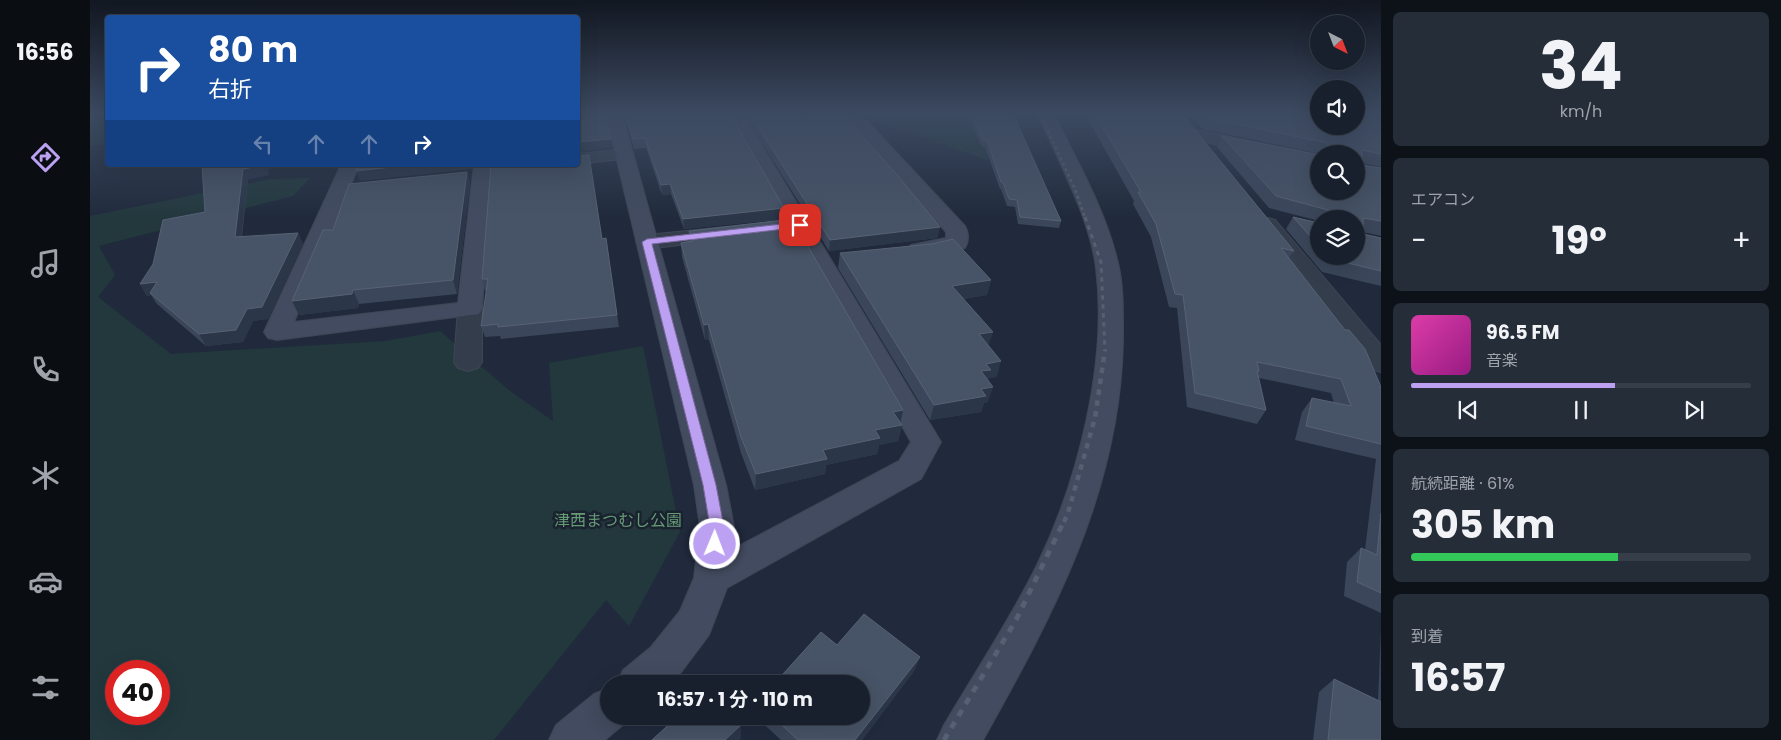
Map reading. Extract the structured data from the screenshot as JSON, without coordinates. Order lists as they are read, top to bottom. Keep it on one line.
{"parks":["津西まつむし公園"],"north":"bottom right","page":{"tabs":"16:56","tile":[["34","km/h"],"エアコン",["航続距離 · 61%","305 km"],["到着","16:57"]],"turn":["80 m","右折"],"heat":["−","19°","+"],"song":["96.5 FM","音楽"],"limit":"40","trip":"16:57 · 1 分 · 110 m"}}
